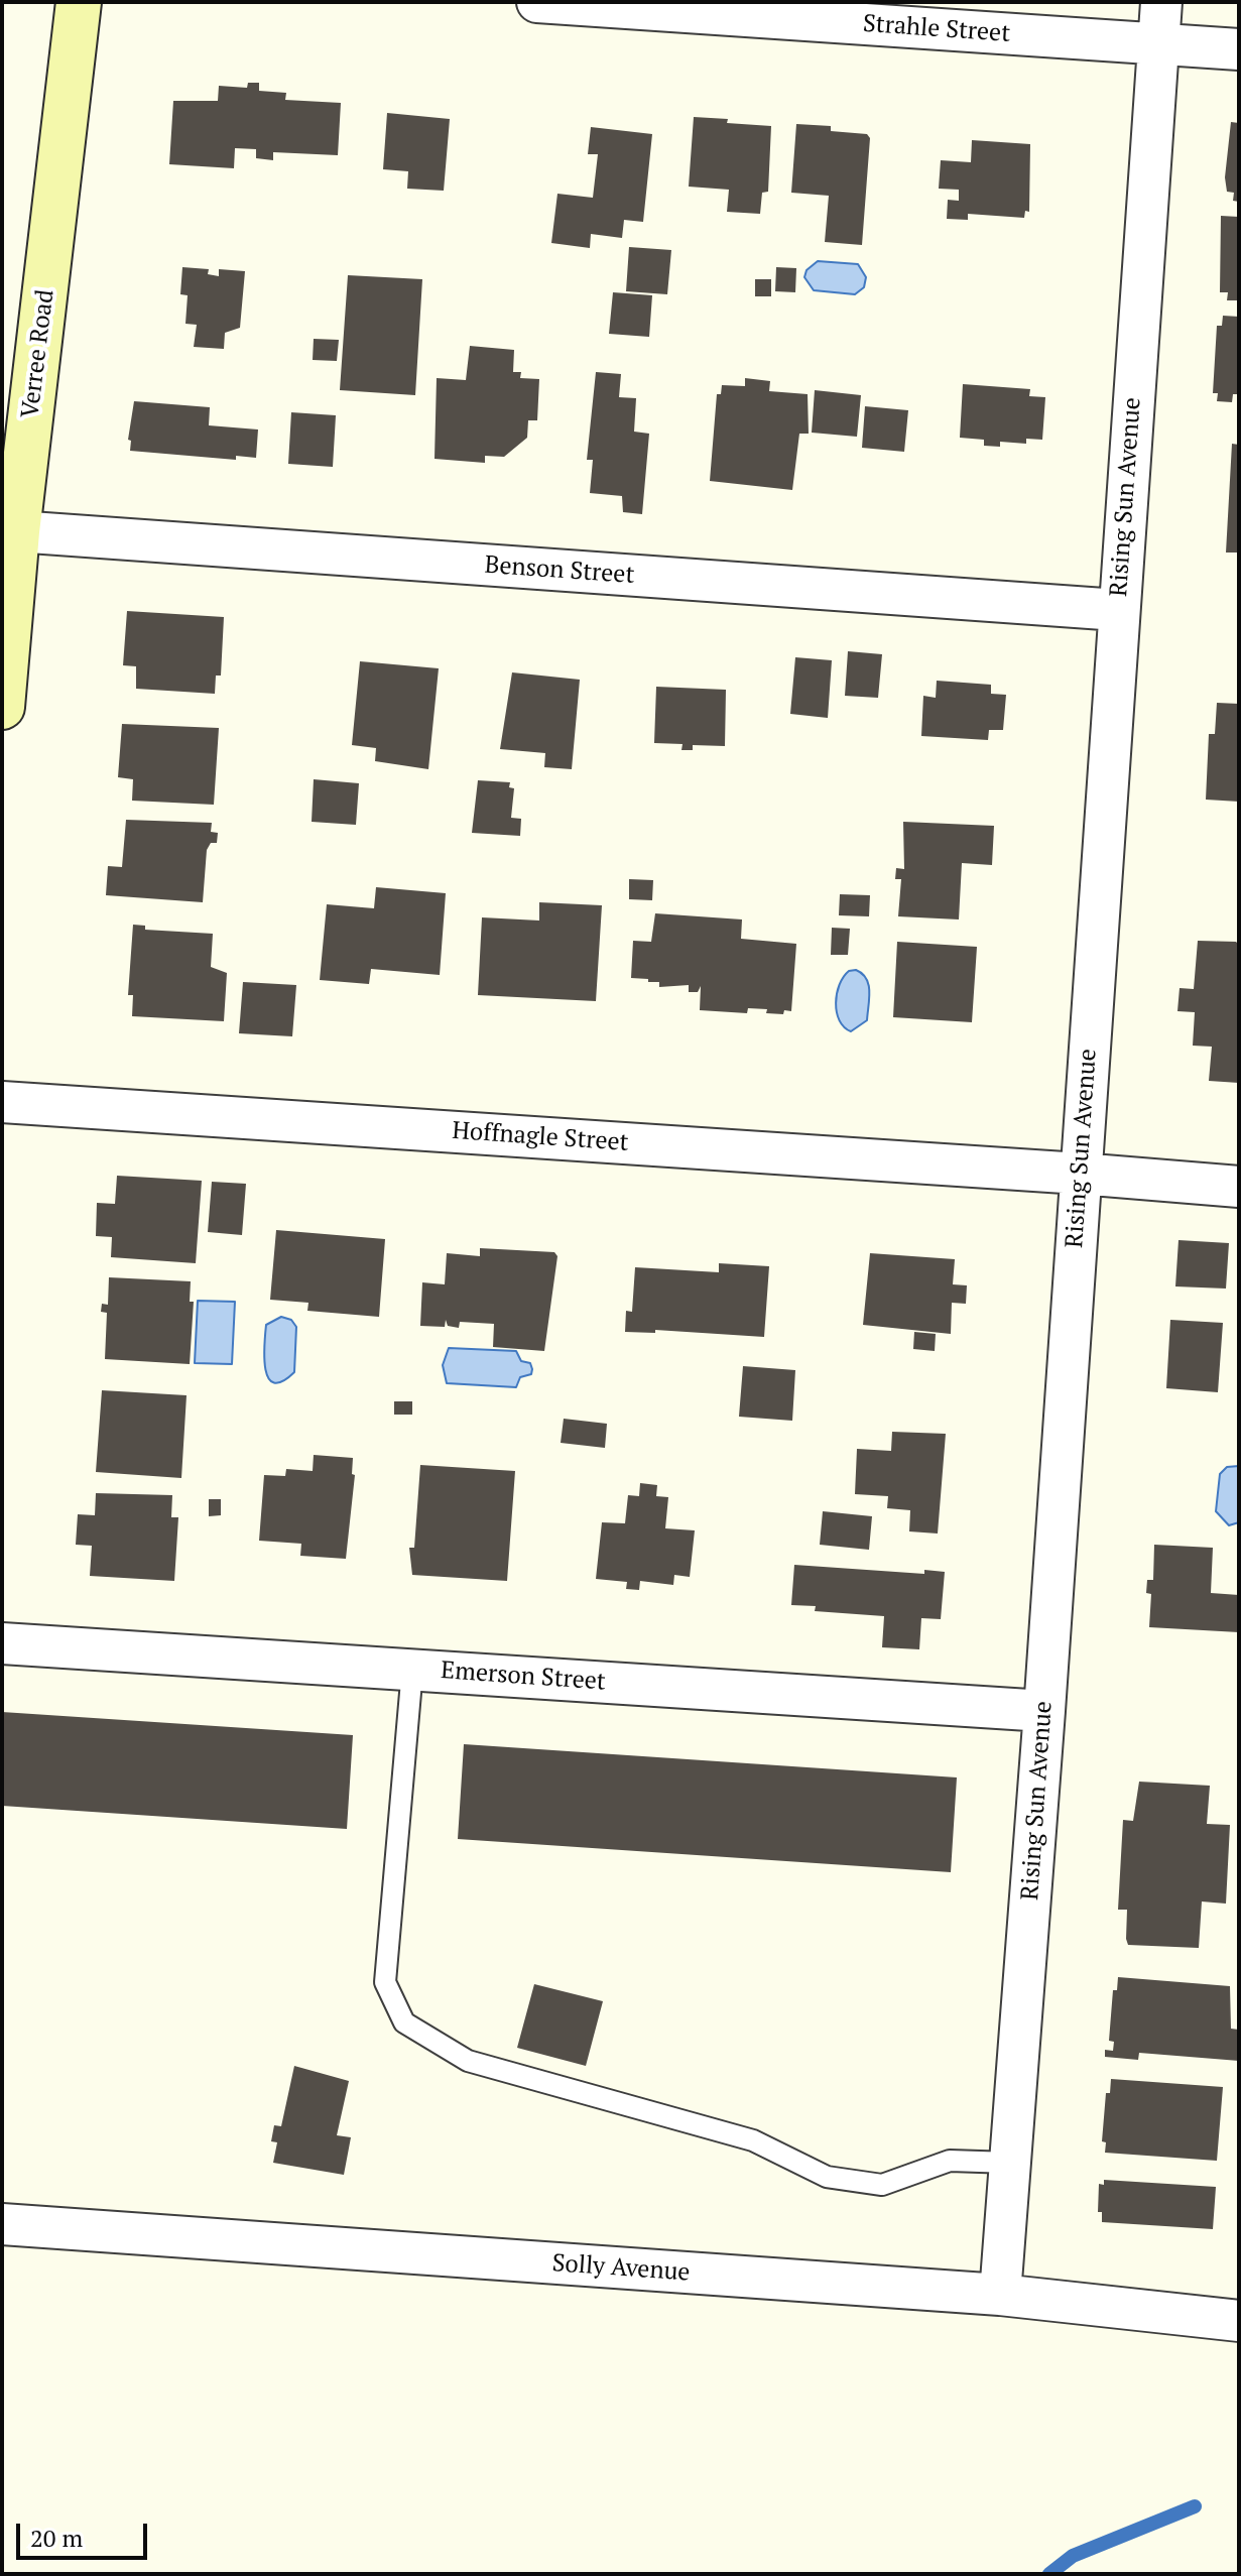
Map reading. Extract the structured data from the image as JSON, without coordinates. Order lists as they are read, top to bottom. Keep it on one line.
{"streets":{"main road":["Verree Road"],"street":["Strahle Street","Rising Sun Avenue","Benson Street","Hoffnagle Street","Emerson Street","Solly Avenue"]},"crossings":[["Strahle Street","Rising Sun Avenue"],["Verree Road","Benson Street"],["Rising Sun Avenue","Benson Street"],["Rising Sun Avenue","Hoffnagle Street"],["Rising Sun Avenue","Emerson Street"],["Rising Sun Avenue","Solly Avenue"]],"scale_bar":"20 m"}
